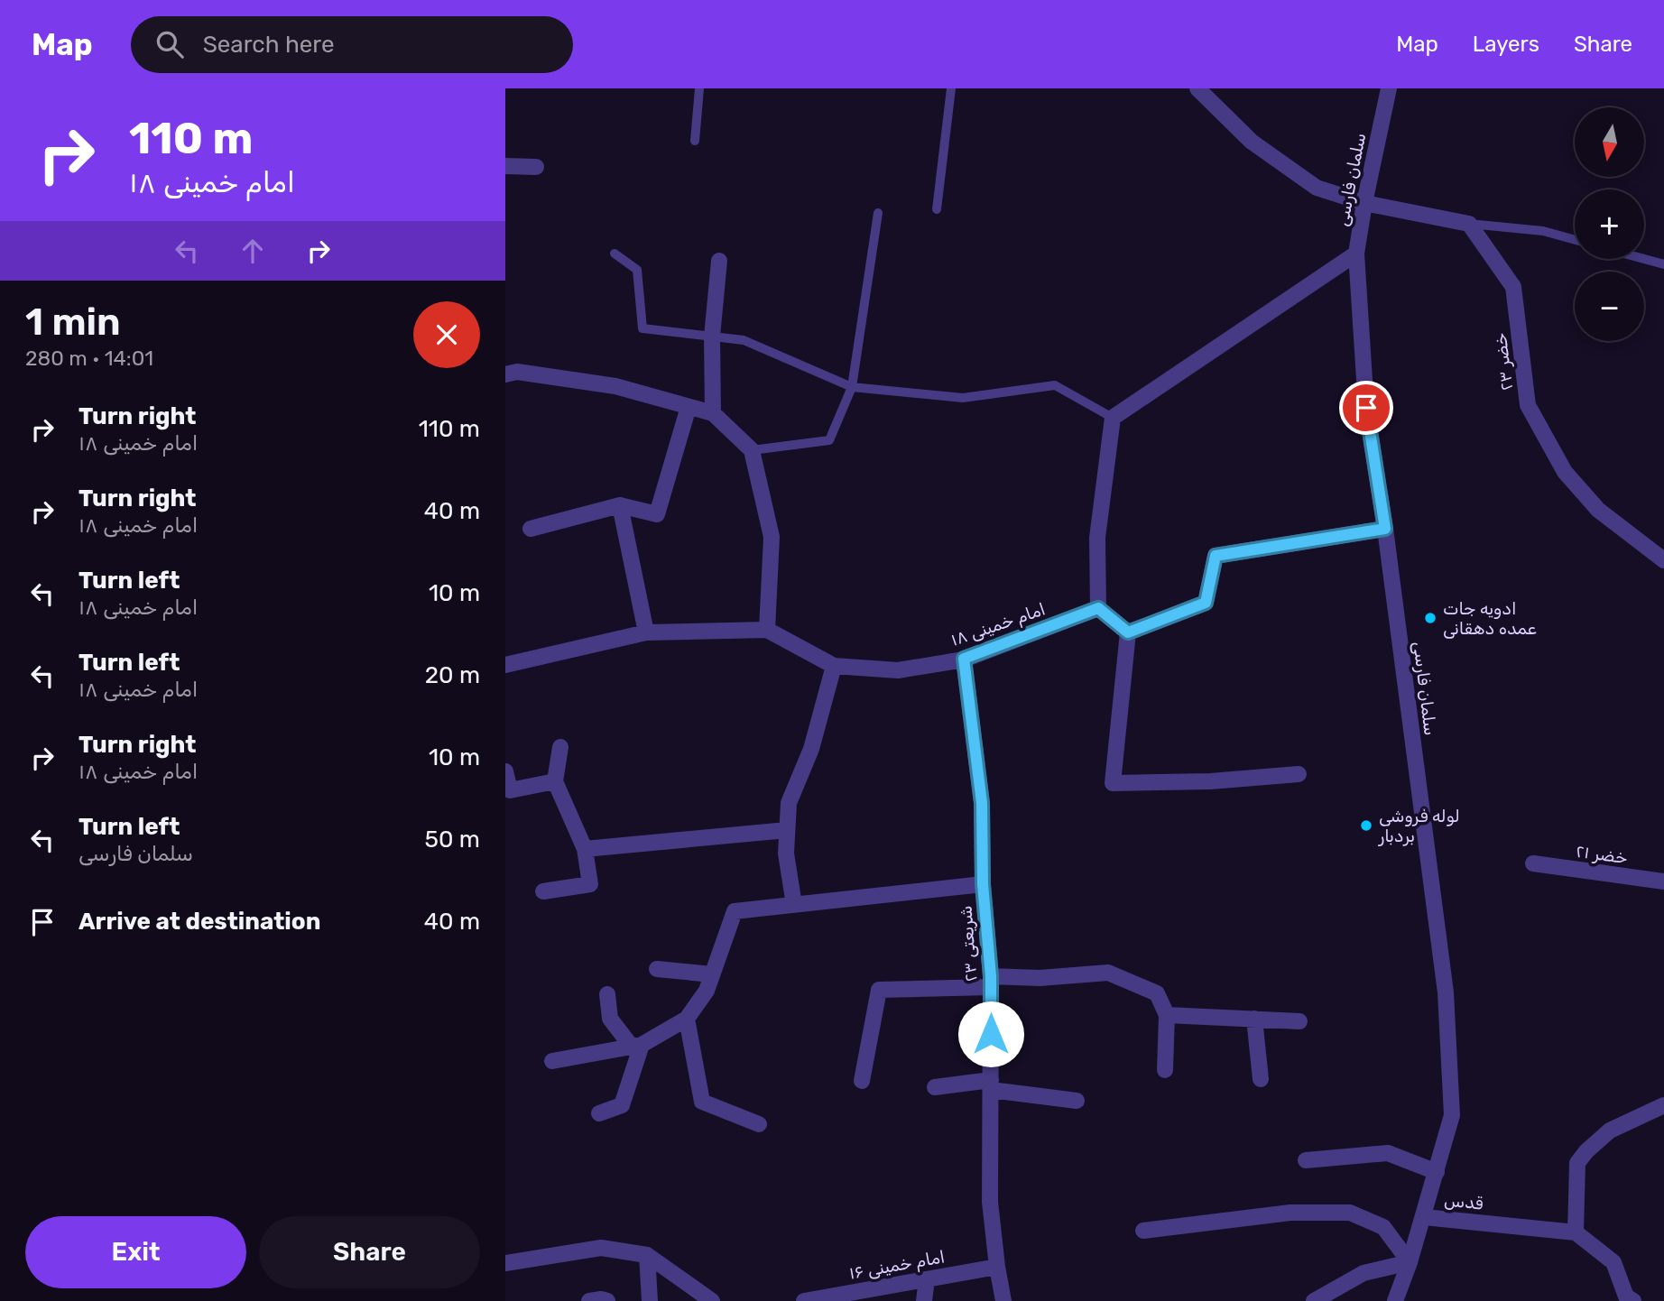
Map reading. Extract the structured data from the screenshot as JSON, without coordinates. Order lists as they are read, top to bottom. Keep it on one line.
{"streets":{"street":["سلمان فارسی","خضر ۲۳","امام خمینی ۱۸","خضر ۲۱","شریعتی ۲۳","قدس","امام خمینی ۱۶"]},"crossings":[["سلمان فارسی","قدس"],["امام خمینی ۱۸","شریعتی ۲۳"],["شریعتی ۲۳","امام خمینی ۱۶"]],"places":["ادویه جات‌ عمده ‌دهقانی","لوله فروشی بردبار"],"north":"bottom","page":{"header":"Map","search":"Search here","nav":["Map","Layers","Share"],"turn":["110 m","امام خمینی ۱۸"],"map_buttons":["+","−"],"heading":["1 min","280 m · 14:01"],"list":[{"name":"Turn right","note":"امام خمینی ۱۸","value":"110 m"},{"name":"Turn right","note":"امام خمینی ۱۸","value":"40 m"},{"name":"Turn left","note":"امام خمینی ۱۸","value":"10 m"},{"name":"Turn left","note":"امام خمینی ۱۸","value":"20 m"},{"name":"Turn right","note":"امام خمینی ۱۸","value":"10 m"},{"name":"Turn left","note":"سلمان فارسی","value":"50 m"},{"name":"Arrive at destination","value":"40 m"}],"buttons":["Exit","Share"]}}
